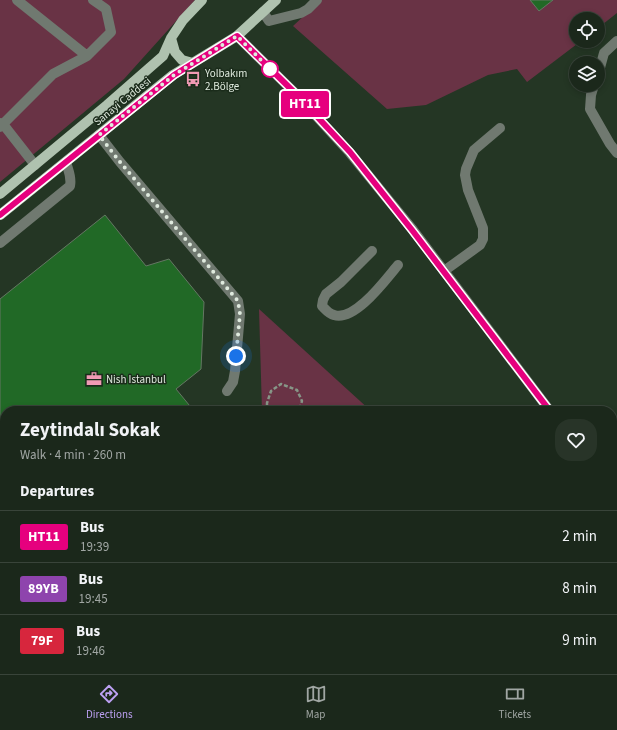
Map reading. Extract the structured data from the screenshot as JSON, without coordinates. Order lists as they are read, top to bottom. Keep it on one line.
{"streets":{"main road":["Sanayi Caddesi"]},"places":{"bus stop":["Yolbakım 2.Bölge"],"office":["Nish Istanbul"]},"lines":["bus line HT11"],"page":{"on_map":"HT11","heading":[["Zeytindalı Sokak","Walk · 4 min · 260 m"],"Departures"],"list":[{"mark":"HT11","name":"Bus","note":"19:39","value":"2 min"},{"mark":"89YB","name":"Bus","note":"19:45","value":"8 min"},{"mark":"79F","name":"Bus","note":"19:46","value":"9 min"}],"tabs":["Directions","Map","Tickets"]}}
